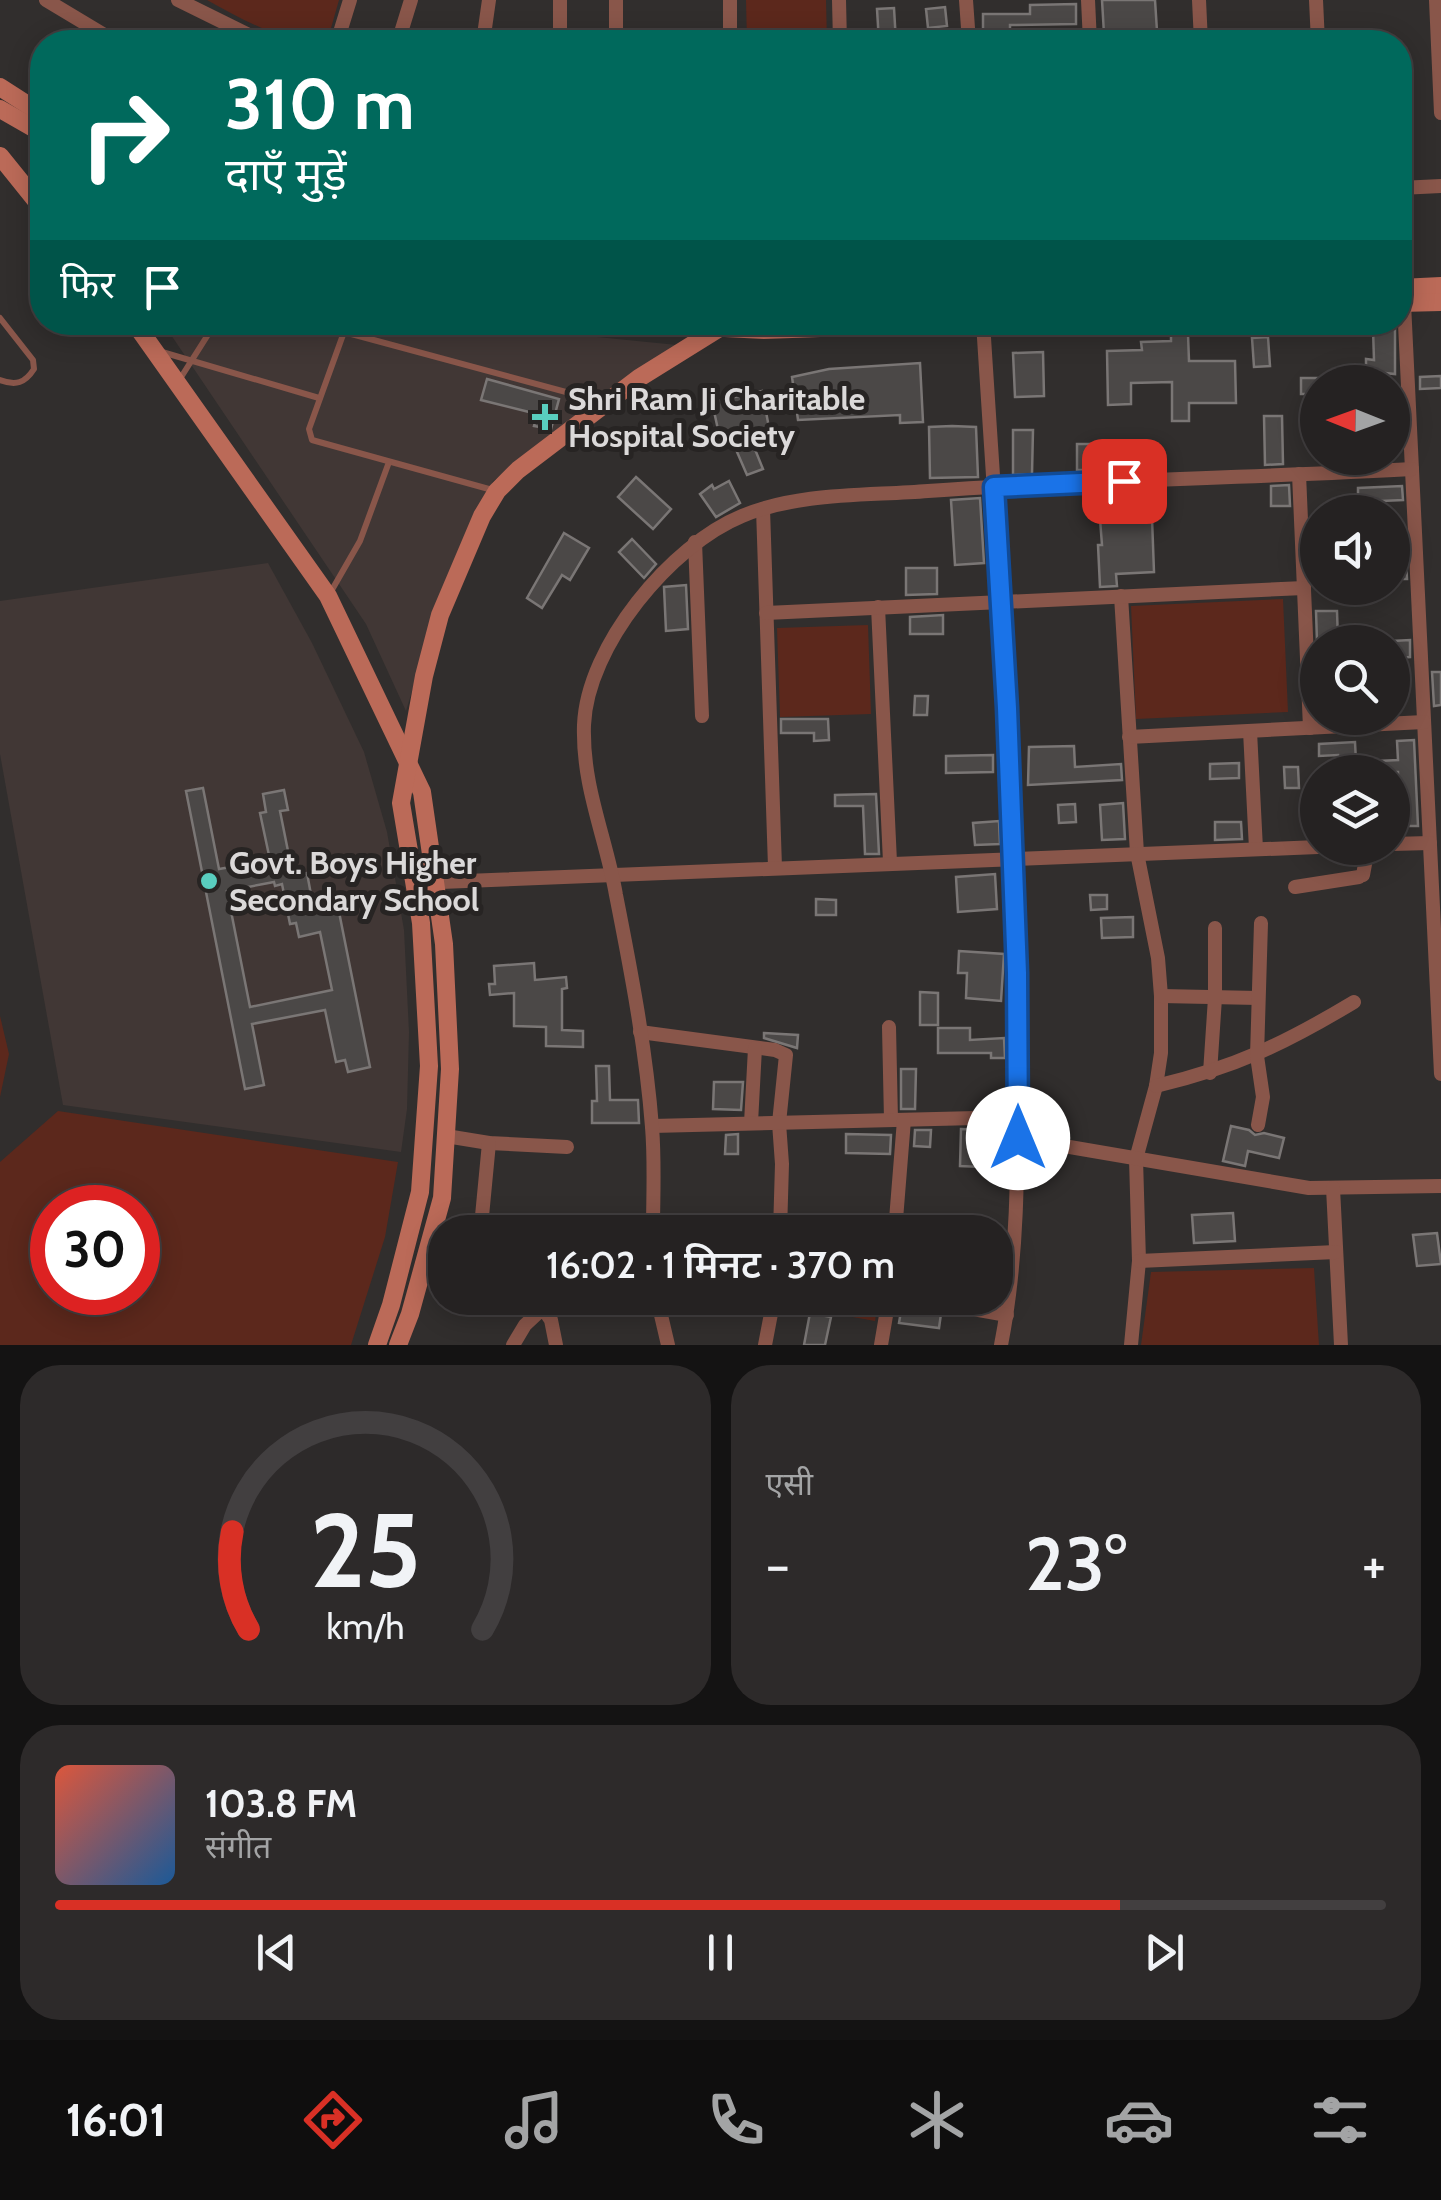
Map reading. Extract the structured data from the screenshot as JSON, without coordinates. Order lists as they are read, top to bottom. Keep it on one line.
{"places":{"health":["Shri Ram Ji Charitable Hospital Society"],"other":["Govt. Boys Higher Secondary School"]},"north":"left","page":{"turn":["310 m","दाएँ मुड़ें"],"then":"फिर","limit":"30","trip":"16:02 · 1 मिनट · 370 m","tile":"एसी","heat":["−","23°","+"],"song":["103.8 FM","संगीत"],"tabs":"16:01","gauge":["25","km/h"]}}
